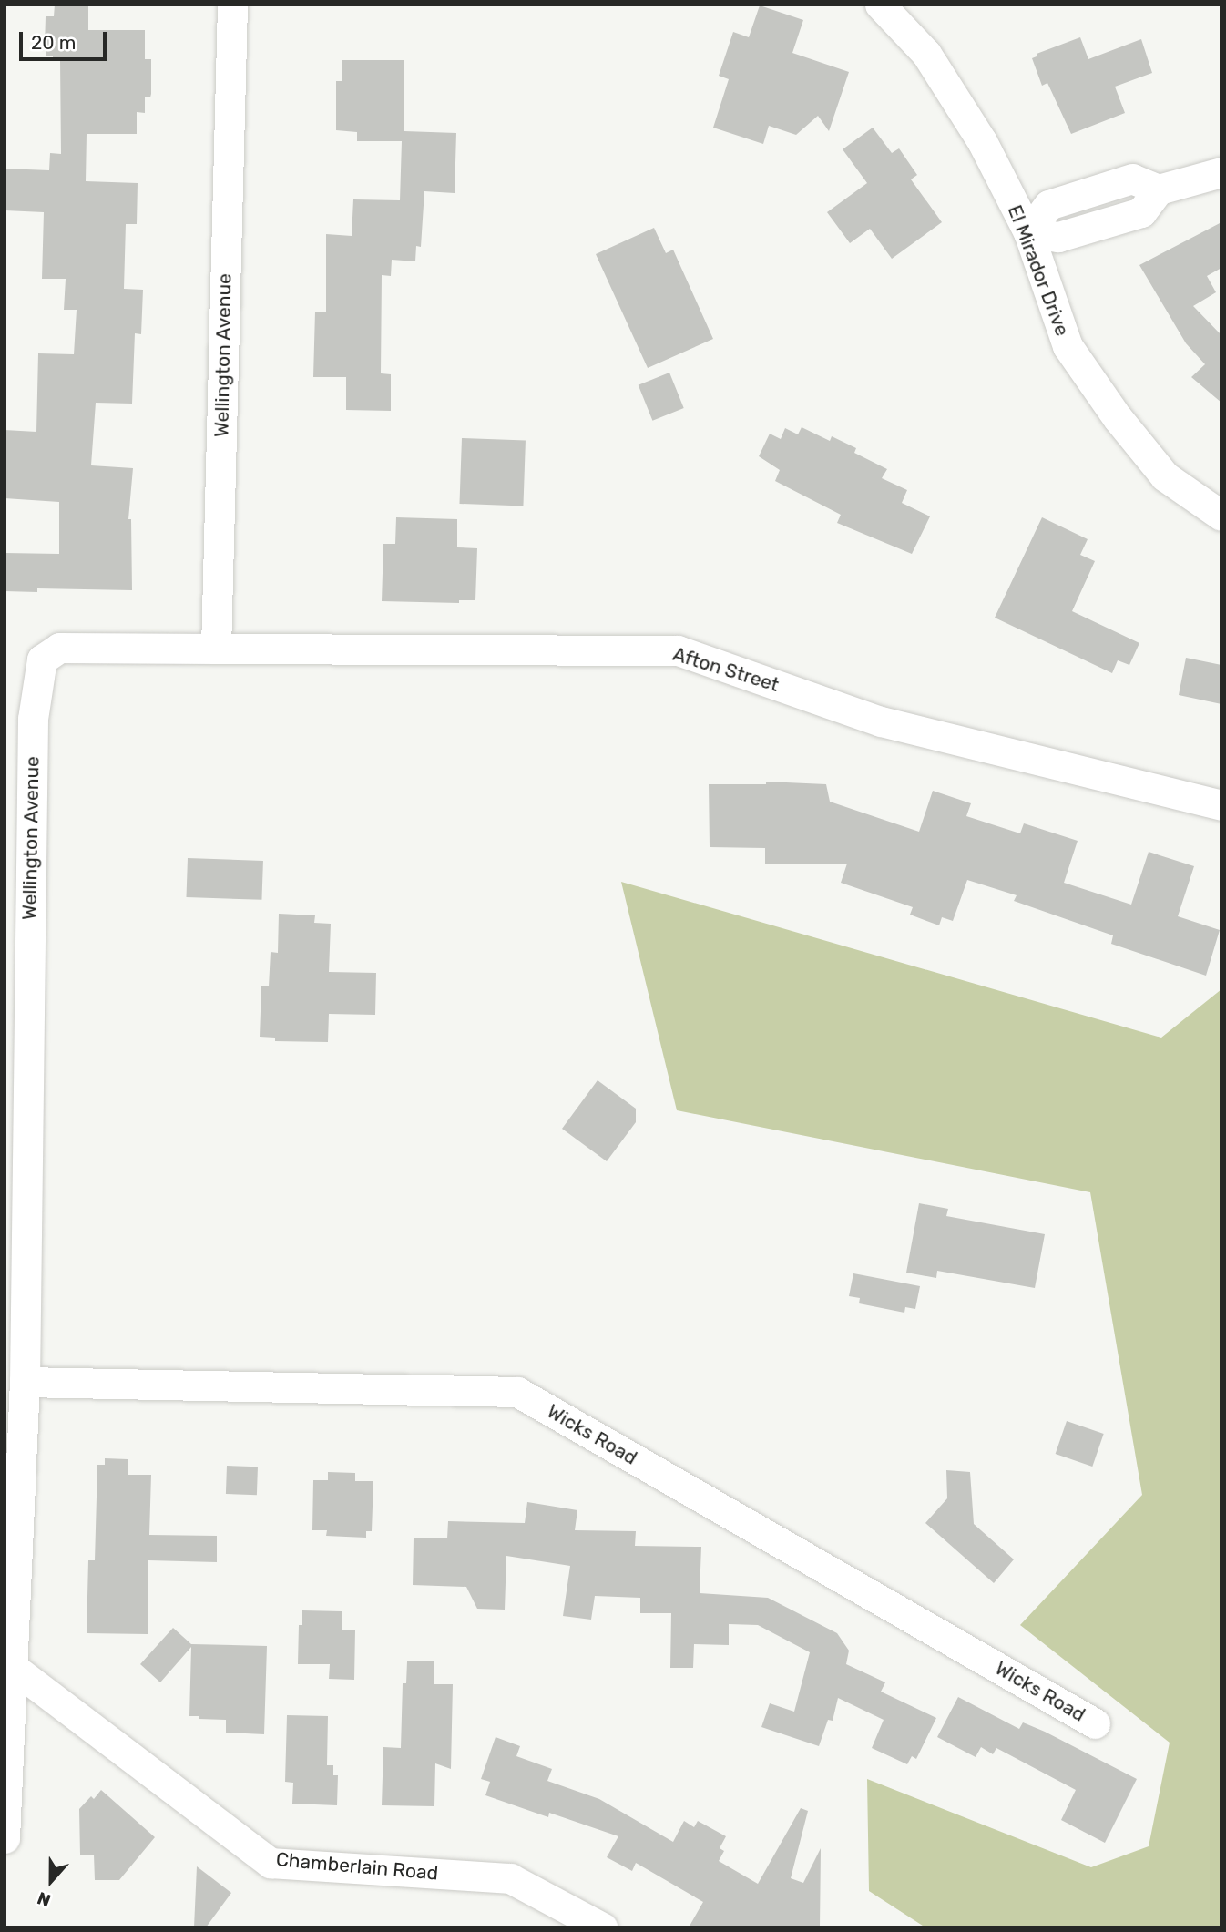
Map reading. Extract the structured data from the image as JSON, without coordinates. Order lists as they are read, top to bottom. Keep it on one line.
{"streets":{"street":["El Mirador Drive","Wellington Avenue","Afton Street","Wicks Road","Chamberlain Road"]},"crossings":[["Wellington Avenue","Afton Street"],["Wellington Avenue","Wicks Road"],["Wellington Avenue","Chamberlain Road"]],"scale_bar":"20 m","north":"bottom"}
